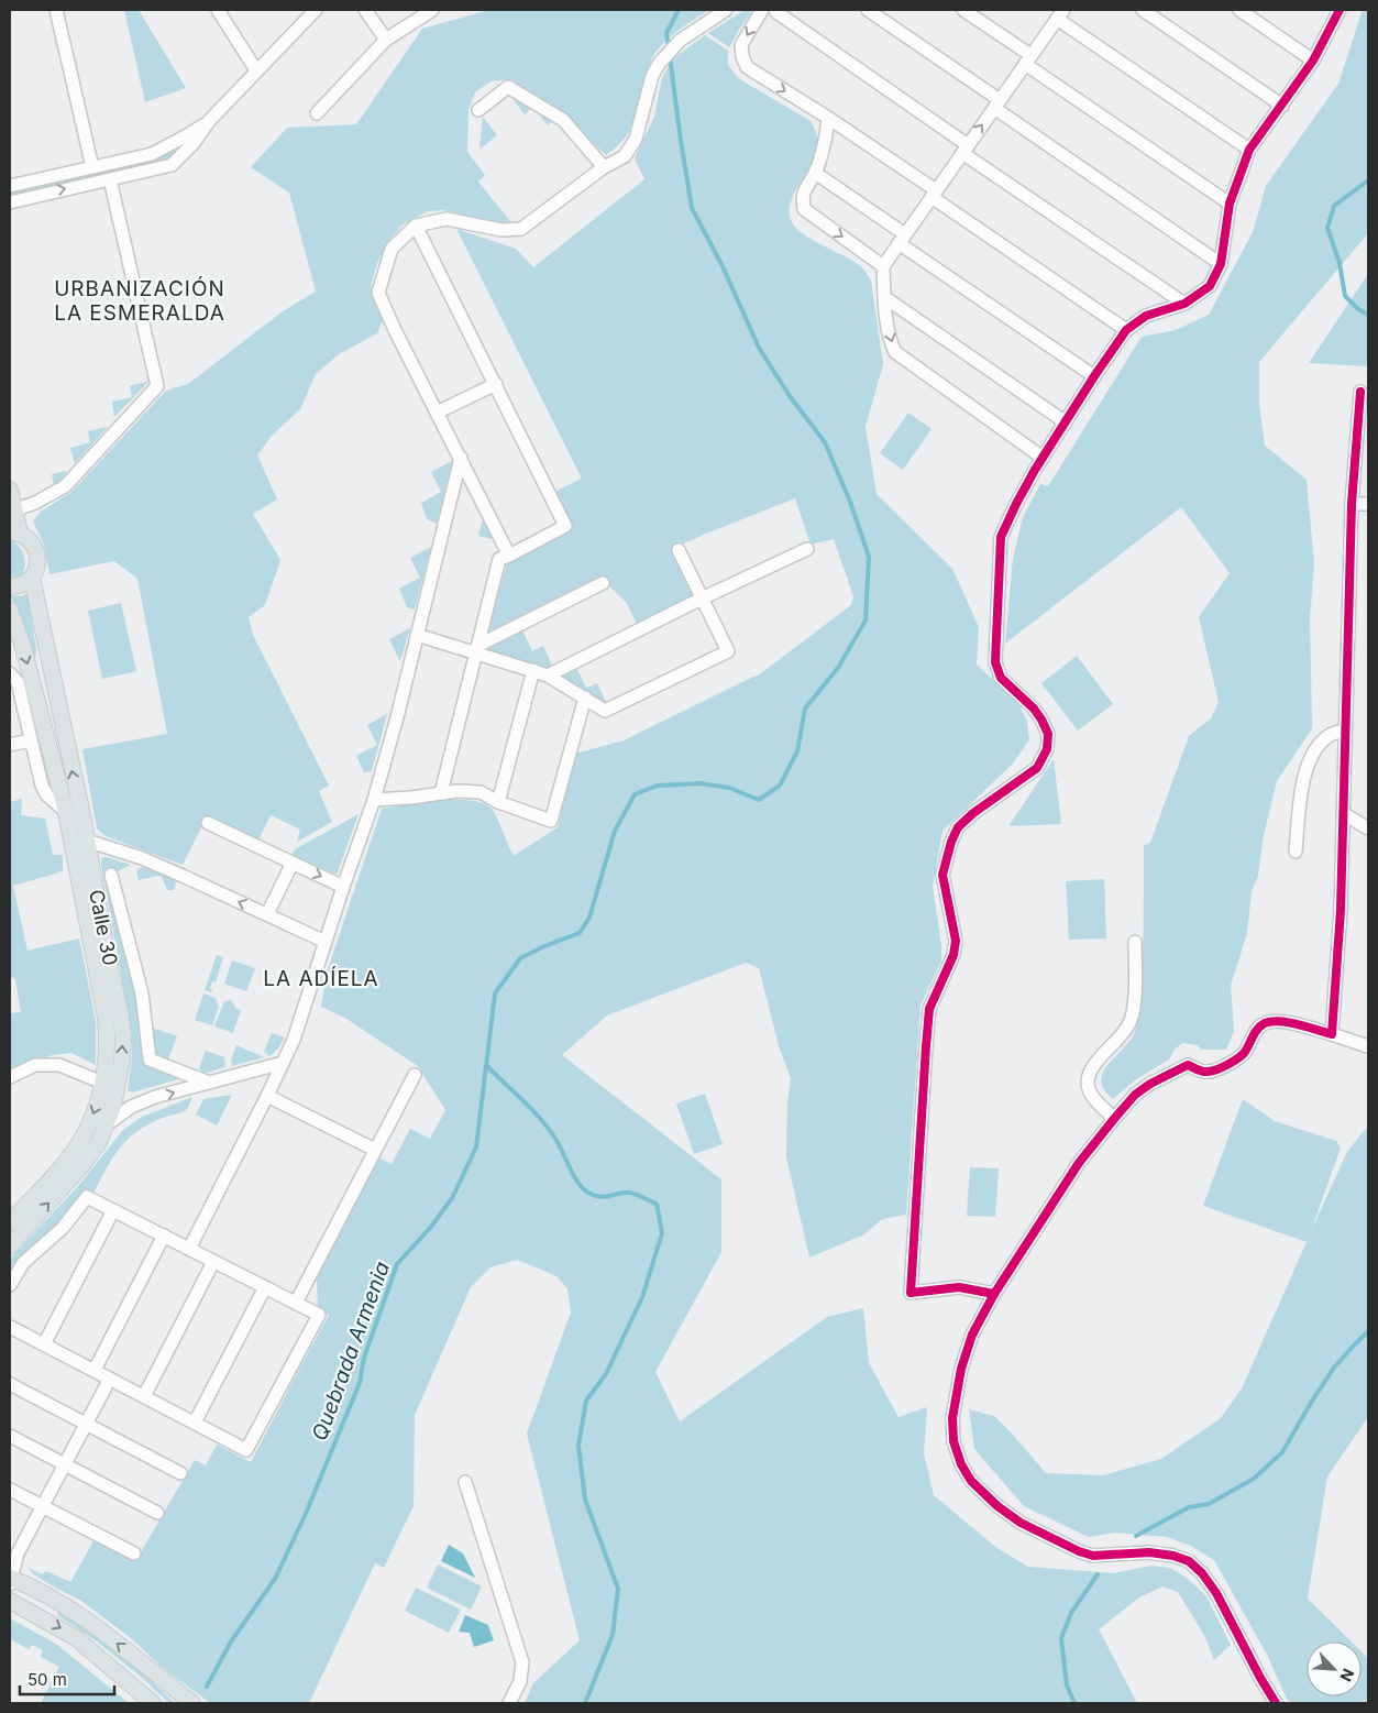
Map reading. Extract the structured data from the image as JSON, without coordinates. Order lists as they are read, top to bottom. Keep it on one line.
{"streets":{"main road":["Calle 30"]},"districts":["URBANIZACIÓN LA ESMERALDA","LA ADÍELA"],"water":["Quebrada Armenia"],"scale_bar":"50 m","north":"bottom right"}
